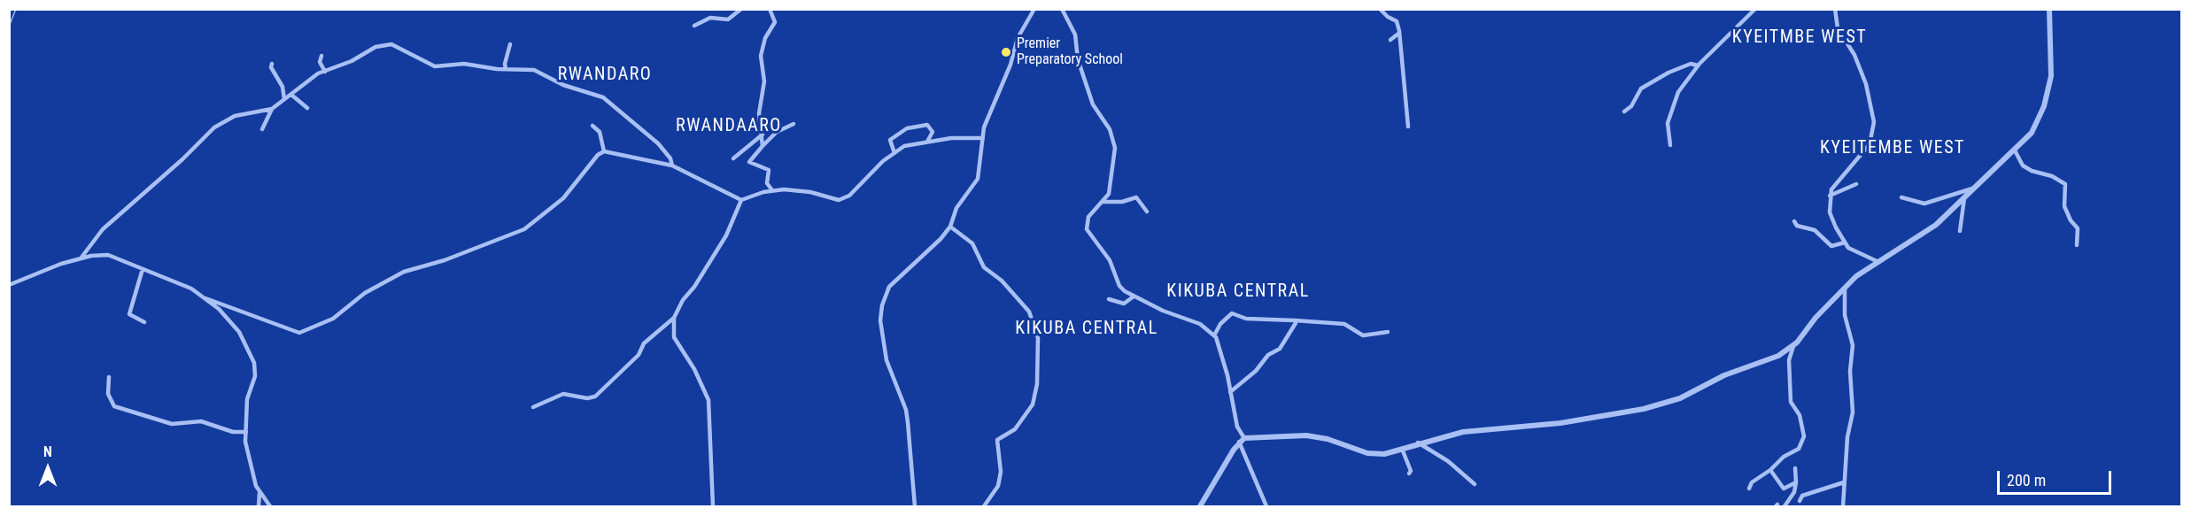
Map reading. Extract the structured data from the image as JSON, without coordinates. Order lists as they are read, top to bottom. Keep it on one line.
{"districts":["KYEITMBE WEST","RWANDARO","RWANDAARO","KYEITEMBE WEST","KIKUBA CENTRAL","KIKUBA CENTRAL"],"places":["Premier Preparatory School"],"scale_bar":"200 m","north":"top"}
